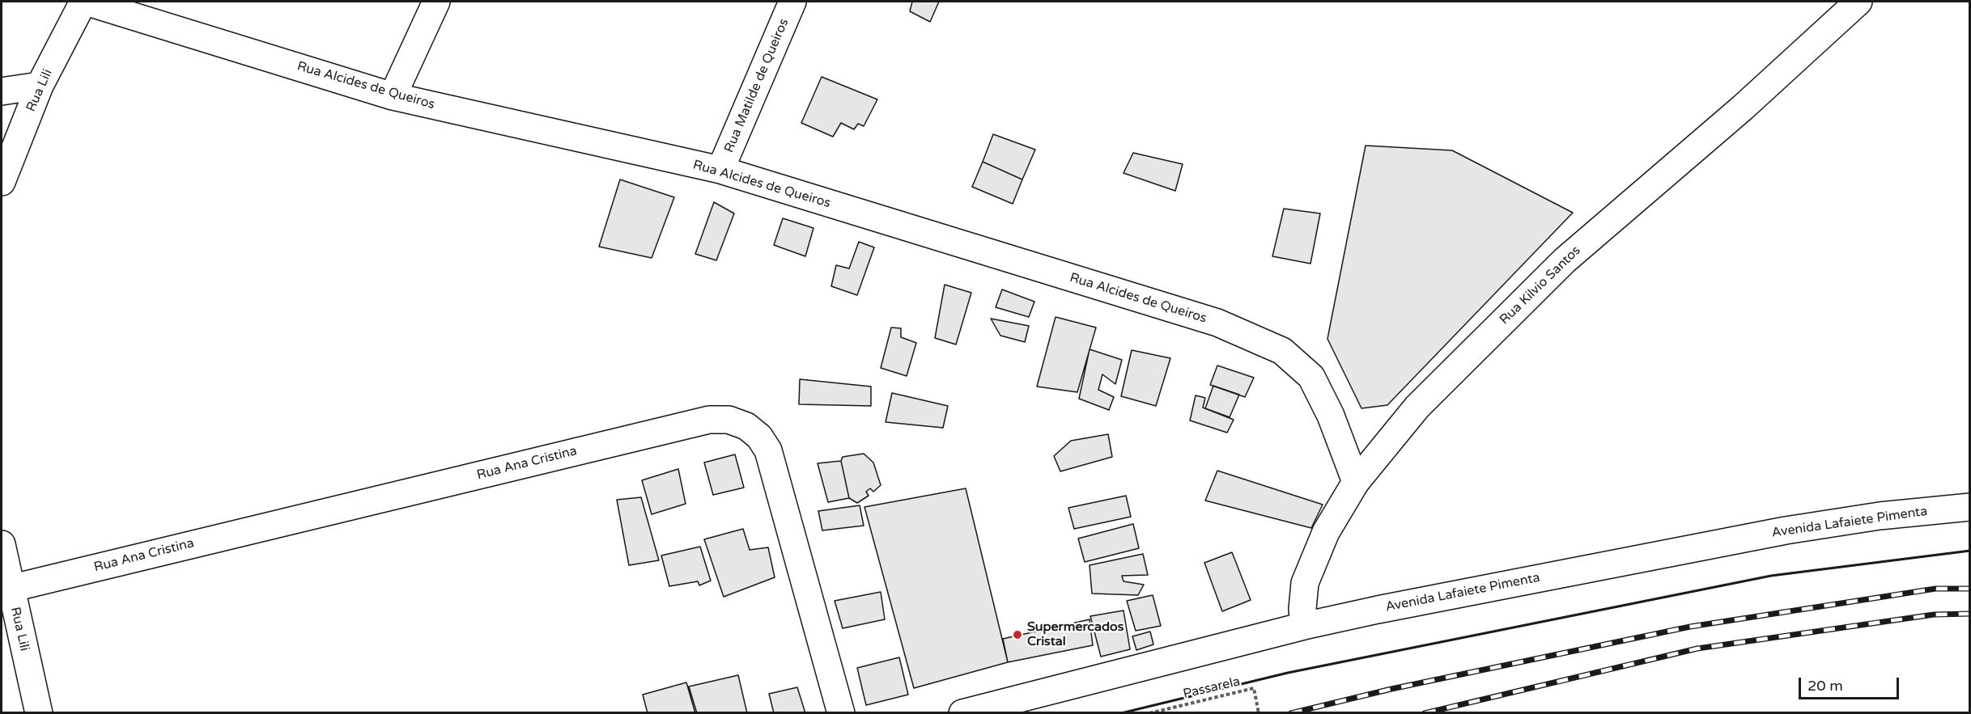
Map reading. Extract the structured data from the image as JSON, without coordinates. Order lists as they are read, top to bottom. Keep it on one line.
{"streets":{"street":["Rua Alcides de Queiros","Rua Matilde de Queiros","Rua Lili","Rua Kilvio Santos","Rua Ana Cristina","Avenida Lafaiete Pimenta"],"path":["Passarela"]},"crossings":[["Rua Alcides de Queiros","Rua Matilde de Queiros"],["Rua Alcides de Queiros","Rua Lili"],["Rua Alcides de Queiros","Rua Kilvio Santos"],["Rua Lili","Rua Ana Cristina"],["Rua Kilvio Santos","Avenida Lafaiete Pimenta"]],"places":["Supermercados Cristal"],"scale_bar":"20 m"}
